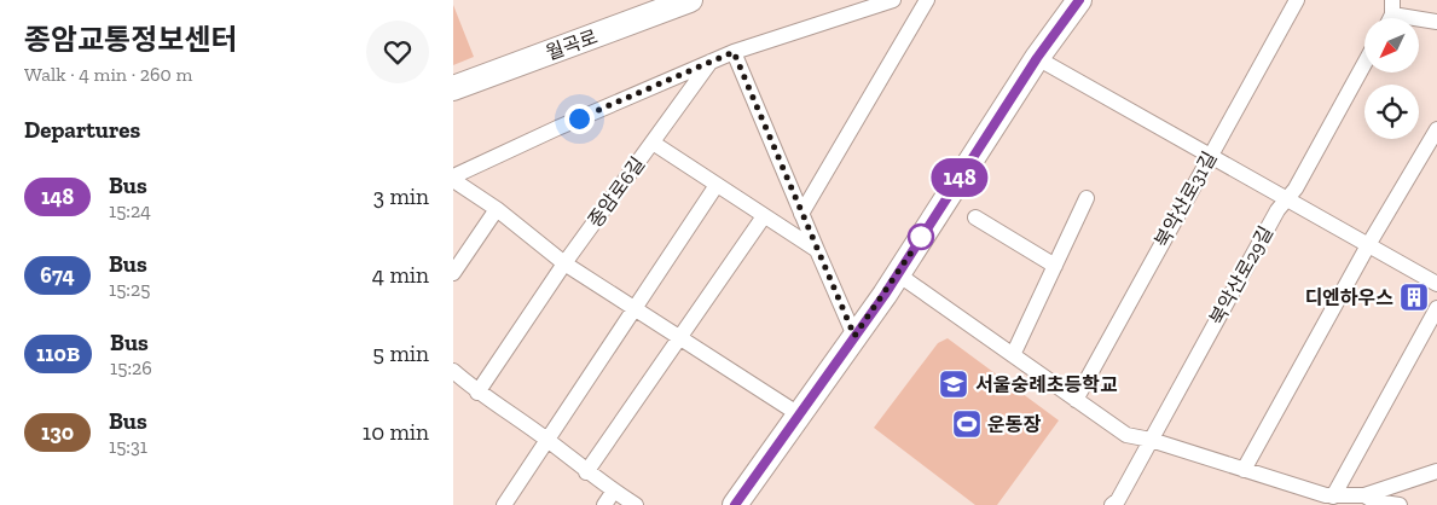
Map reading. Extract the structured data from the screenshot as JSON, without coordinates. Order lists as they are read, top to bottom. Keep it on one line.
{"streets":{"main road":["월곡로"],"street":["종암로6길","북악산로31길","북악산로29길"]},"places":{"building":["디엔하우스"],"school or university":["서울숭례초등학교"],"sports":["운동장"]},"lines":["bus line 148"],"north":"bottom left","page":{"heading":[["종암교통정보센터","Walk · 4 min · 260 m"],"Departures"],"on_map":"148","list":[{"mark":"148","name":"Bus","note":"15:24","value":"3 min"},{"mark":"674","name":"Bus","note":"15:25","value":"4 min"},{"mark":"110B","name":"Bus","note":"15:26","value":"5 min"},{"mark":"130","name":"Bus","note":"15:31","value":"10 min"}]}}
